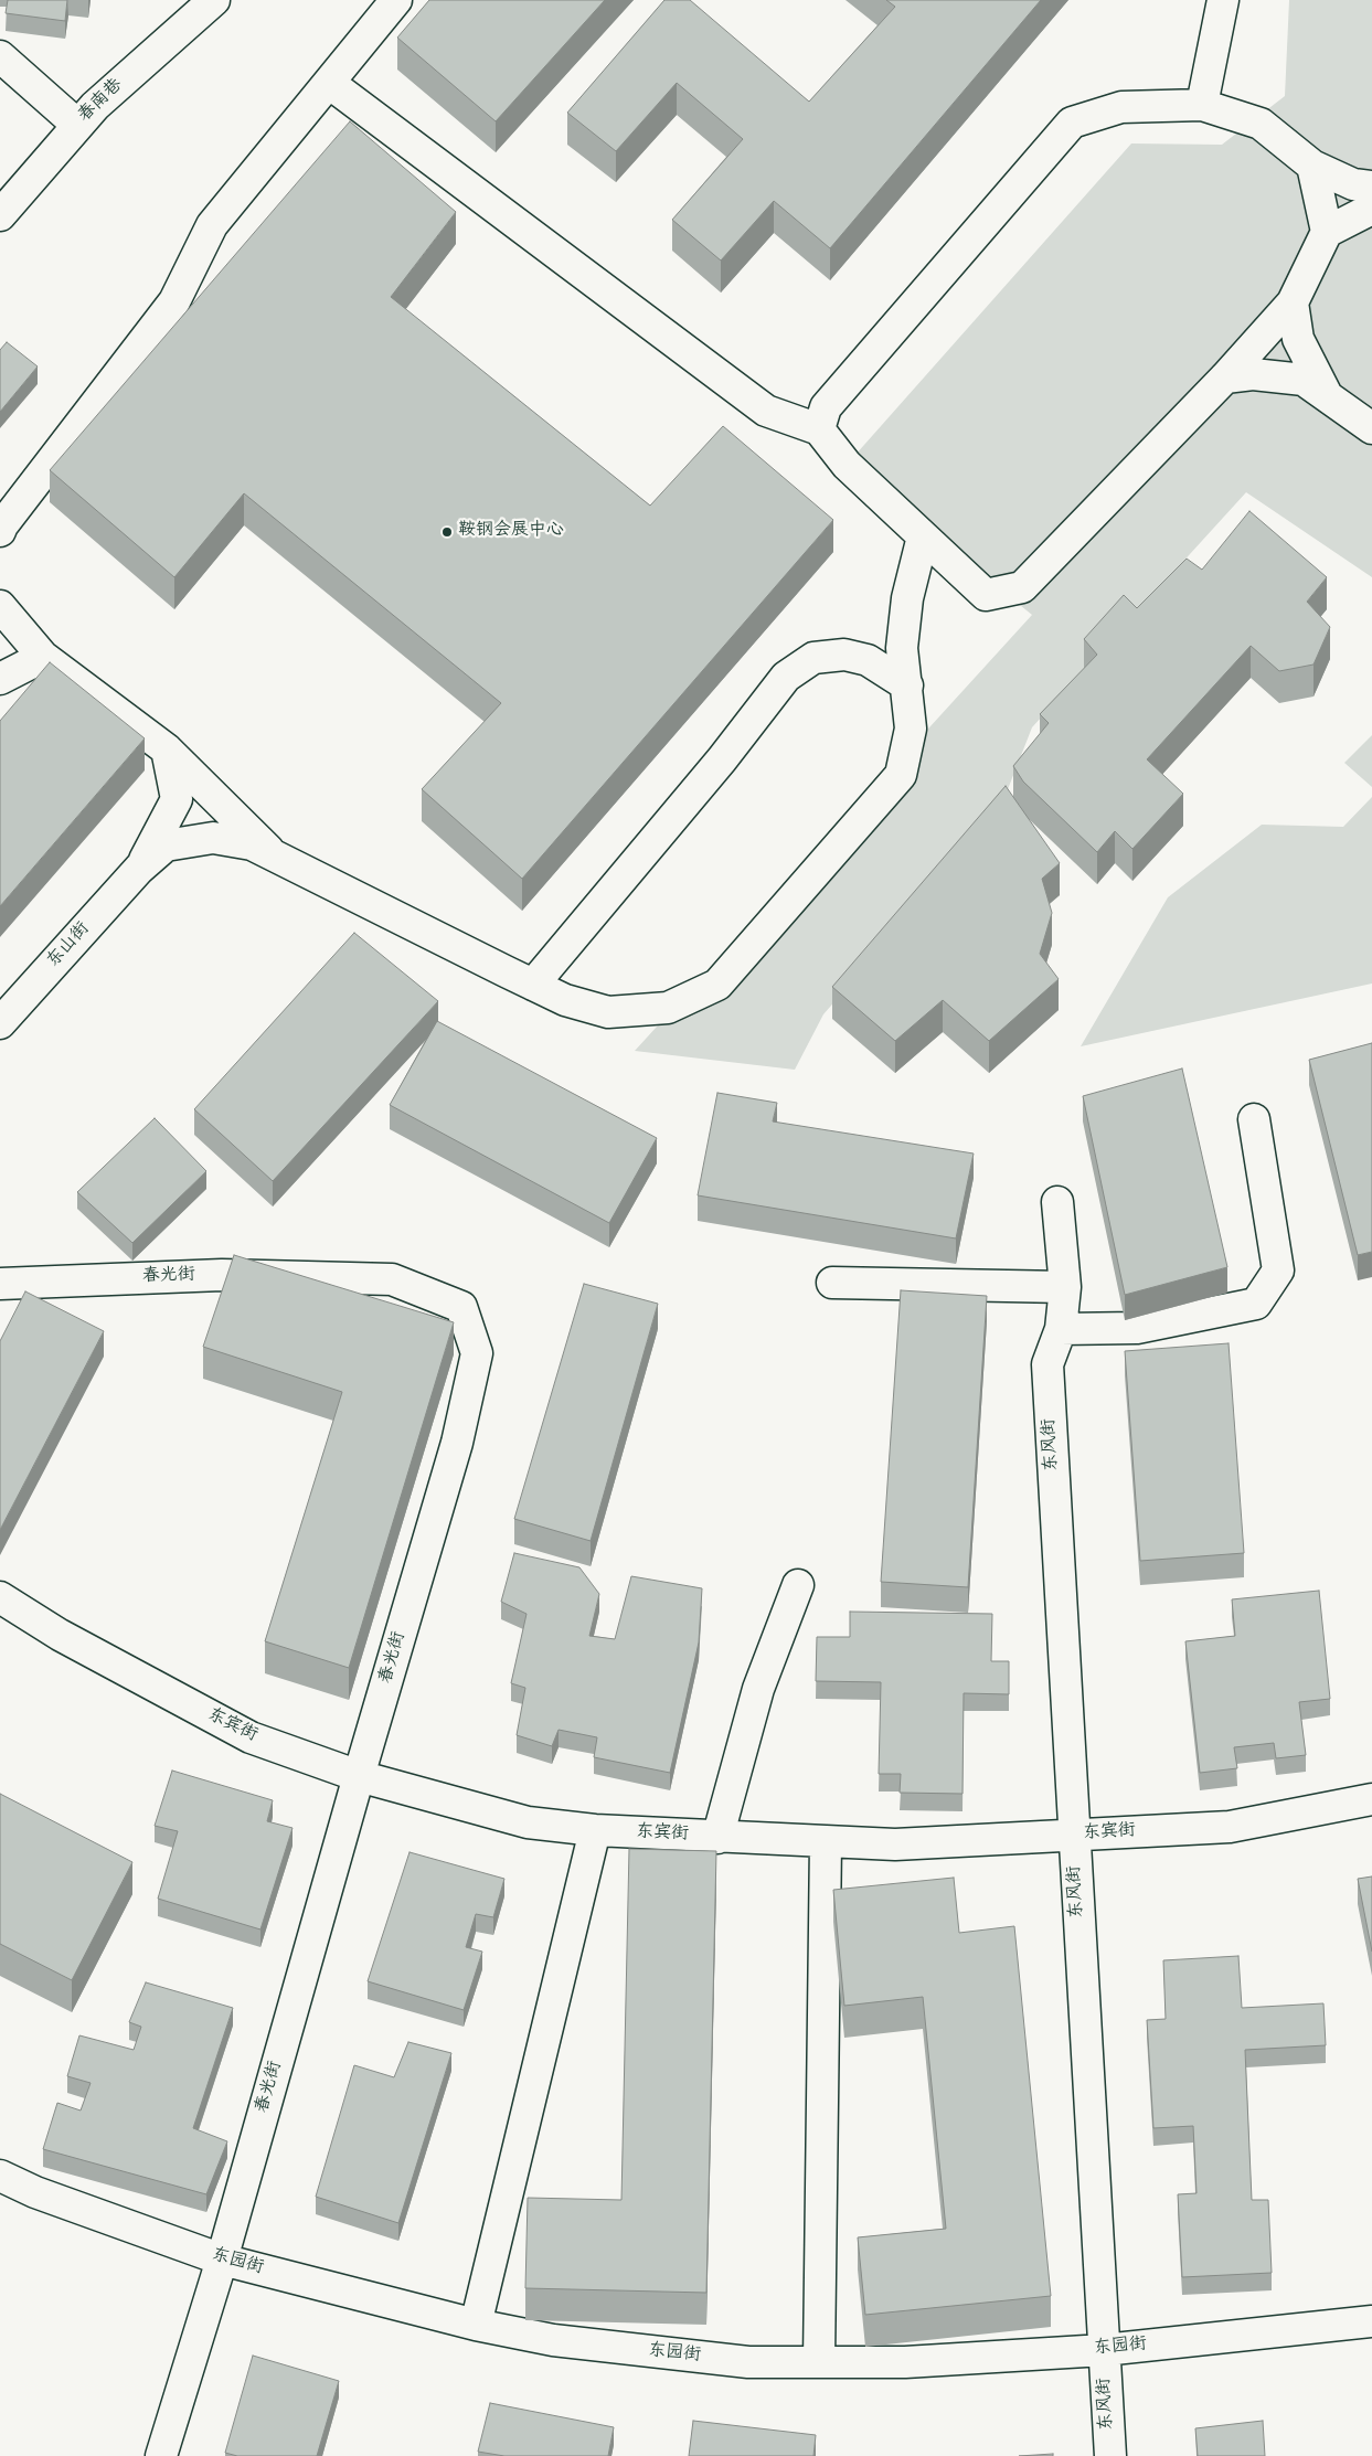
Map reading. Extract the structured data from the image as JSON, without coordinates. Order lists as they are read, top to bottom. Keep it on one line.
{"streets":{"street":["春南巷","东山街","春光街","东风街","东宾街","东园街"]},"crossings":[["春光街","东宾街"],["春光街","东园街"],["东风街","东宾街"],["东风街","东园街"]],"places":["鞍钢会展中心"]}
